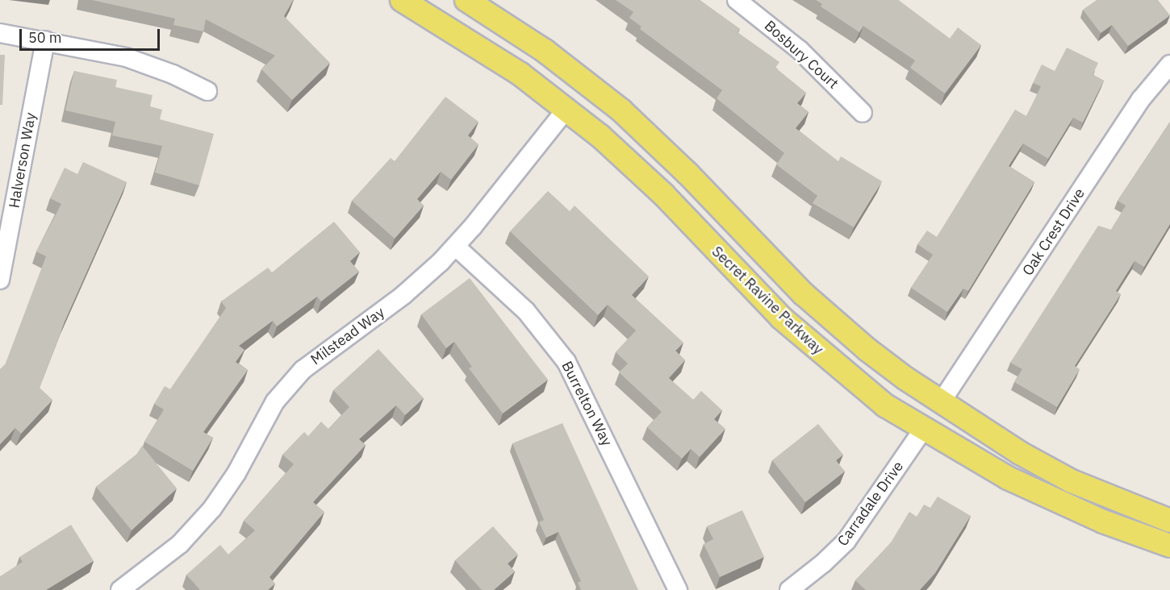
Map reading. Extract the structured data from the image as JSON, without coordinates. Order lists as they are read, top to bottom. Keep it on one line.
{"streets":{"main road":["Secret Ravine Parkway"],"street":["Bosbury Court","Halverson Way","Oak Crest Drive","Milstead Way","Burrelton Way","Carradale Drive"]},"crossings":[["Oak Crest Drive","Secret Ravine Parkway"],["Secret Ravine Parkway","Milstead Way"],["Secret Ravine Parkway","Carradale Drive"],["Milstead Way","Burrelton Way"]],"scale_bar":"50 m"}
